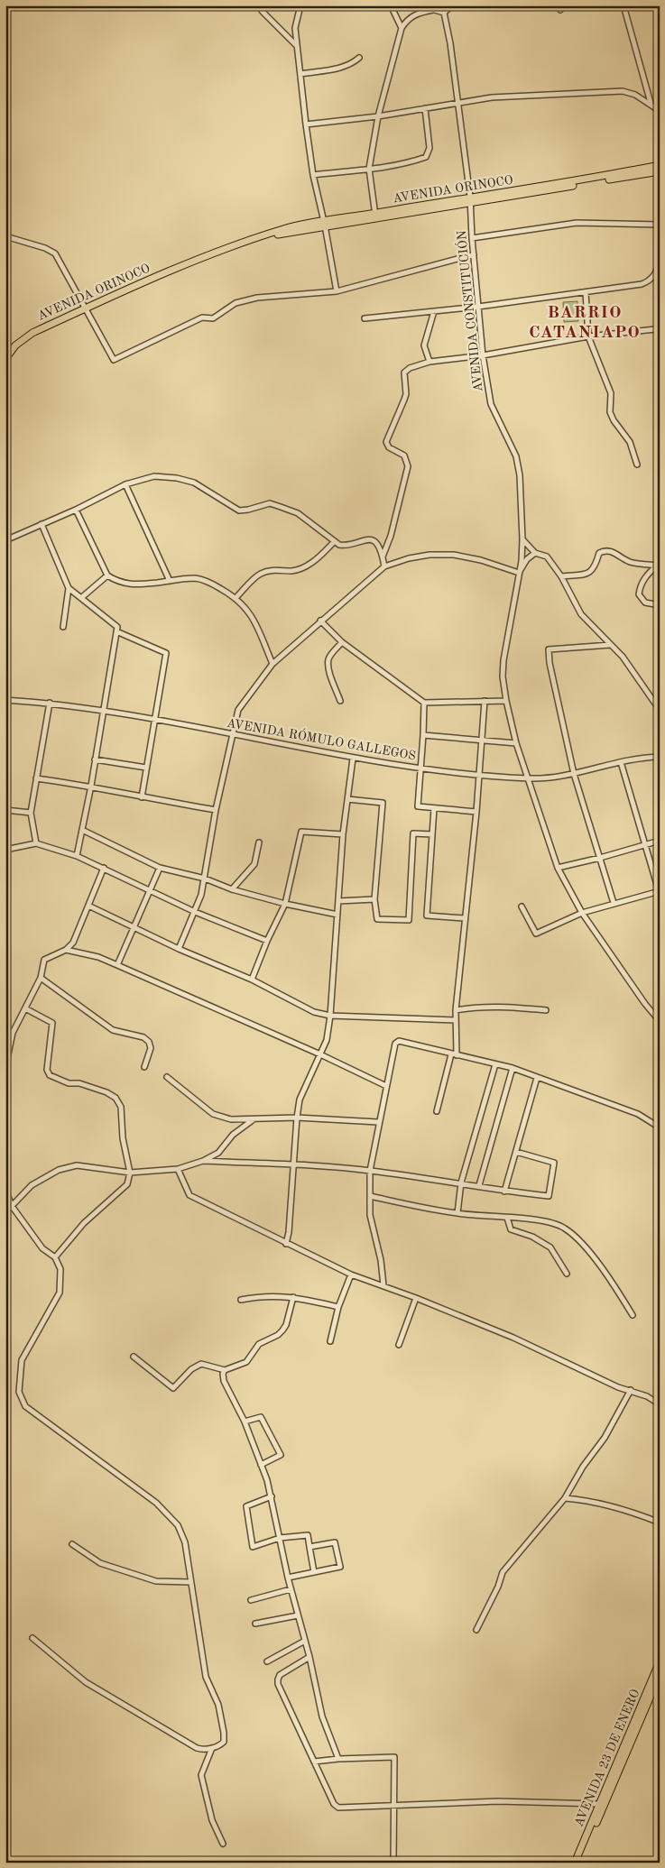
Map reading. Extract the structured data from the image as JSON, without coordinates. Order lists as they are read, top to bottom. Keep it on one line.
{"streets":{"main road":["AVENIDA ORINOCO","AVENIDA 23 DE ENERO"],"street":["AVENIDA CONSTITUCIÓN","AVENIDA RÓMULO GALLEGOS"]},"crossings":[["AVENIDA ORINOCO","AVENIDA CONSTITUCIÓN"],["AVENIDA CONSTITUCIÓN","AVENIDA RÓMULO GALLEGOS"]],"districts":["BARRIO CATANIAPO"]}
